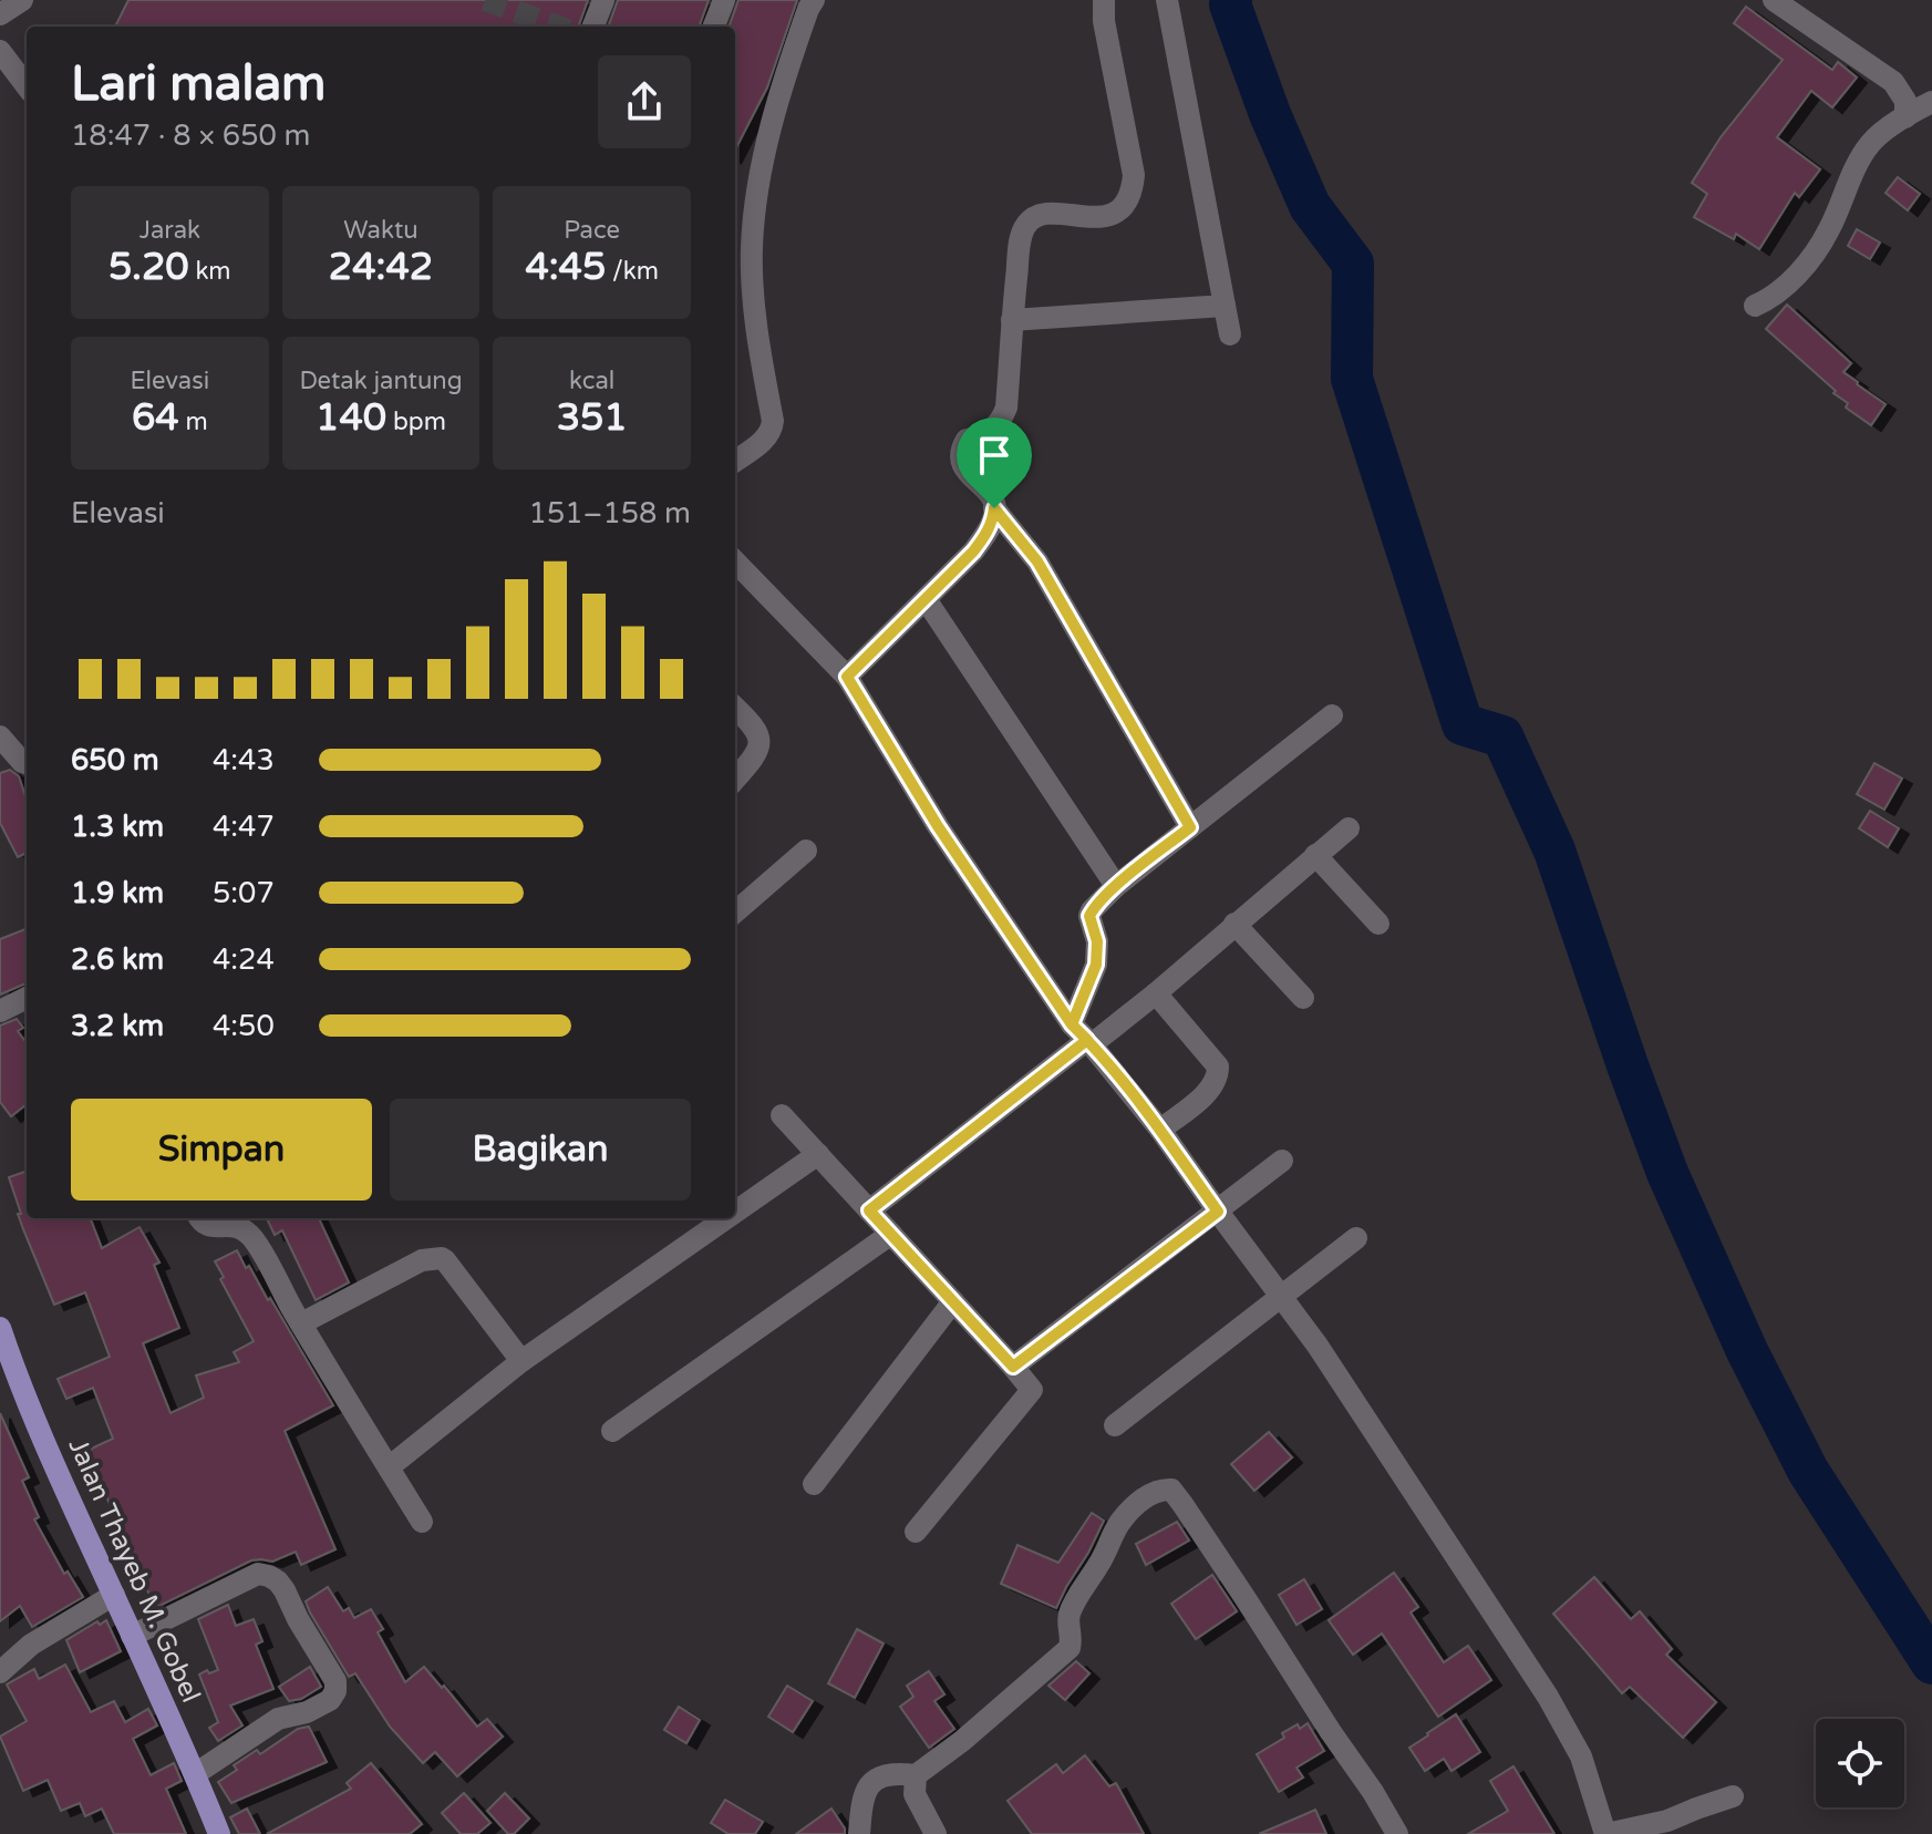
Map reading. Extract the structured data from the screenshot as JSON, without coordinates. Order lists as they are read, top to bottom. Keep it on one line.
{"streets":{"main road":["Jalan Thayeb M. Gobel"]},"page":{"heading":["Lari malam","18:47 · 8 × 650 m"],"stats":[["Jarak","5.20 km"],["Waktu","24:42"],["Pace","4:45 /km"],["Elevasi","64 m"],["Detak jantung","140 bpm"],["kcal","351"]],"chart":["Elevasi","151–158 m"],"list":[{"name":"650 m","note":"4:43"},{"name":"1.3 km","note":"4:47"},{"name":"1.9 km","note":"5:07"},{"name":"2.6 km","note":"4:24"},{"name":"3.2 km","note":"4:50"}],"buttons":["Simpan","Bagikan"]}}
